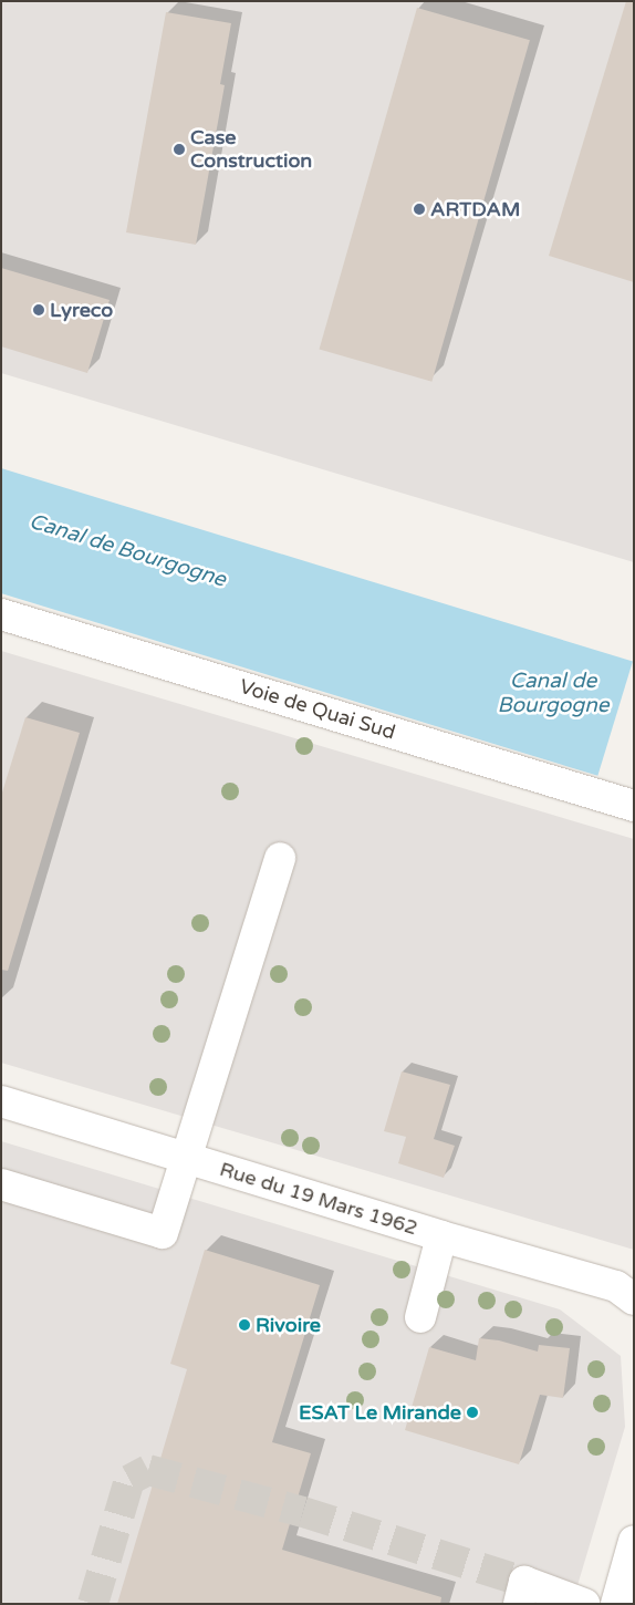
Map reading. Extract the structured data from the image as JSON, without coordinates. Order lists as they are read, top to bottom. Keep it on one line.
{"streets":{"street":["Voie de Quai Sud","Rue du 19 Mars 1962"]},"water":["Canal de Bourgogne"],"places":["Case Construction","ARTDAM","Lyreco","Rivoire","ESAT Le Mirande"]}
